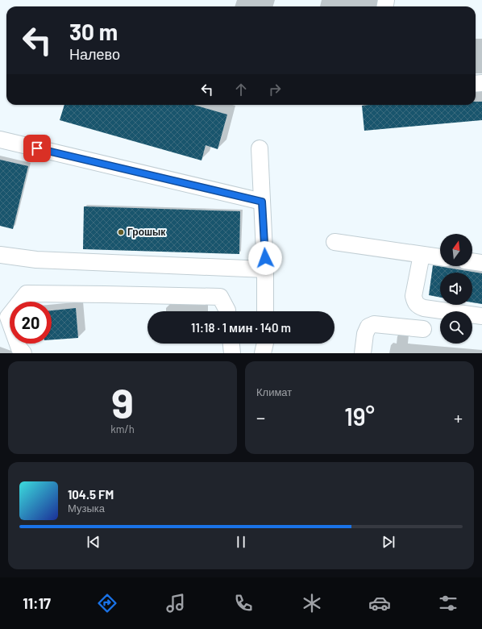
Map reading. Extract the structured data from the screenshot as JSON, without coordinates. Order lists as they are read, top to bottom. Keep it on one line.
{"places":["Грошык"],"north":"top","page":{"turn":["30 m","Налево"],"limit":"20","trip":"11:18 · 1 мин · 140 m","tile":[["9","km/h"],"Климат"],"heat":["−","19°","+"],"song":["104.5 FM","Музыка"],"tabs":"11:17"}}
